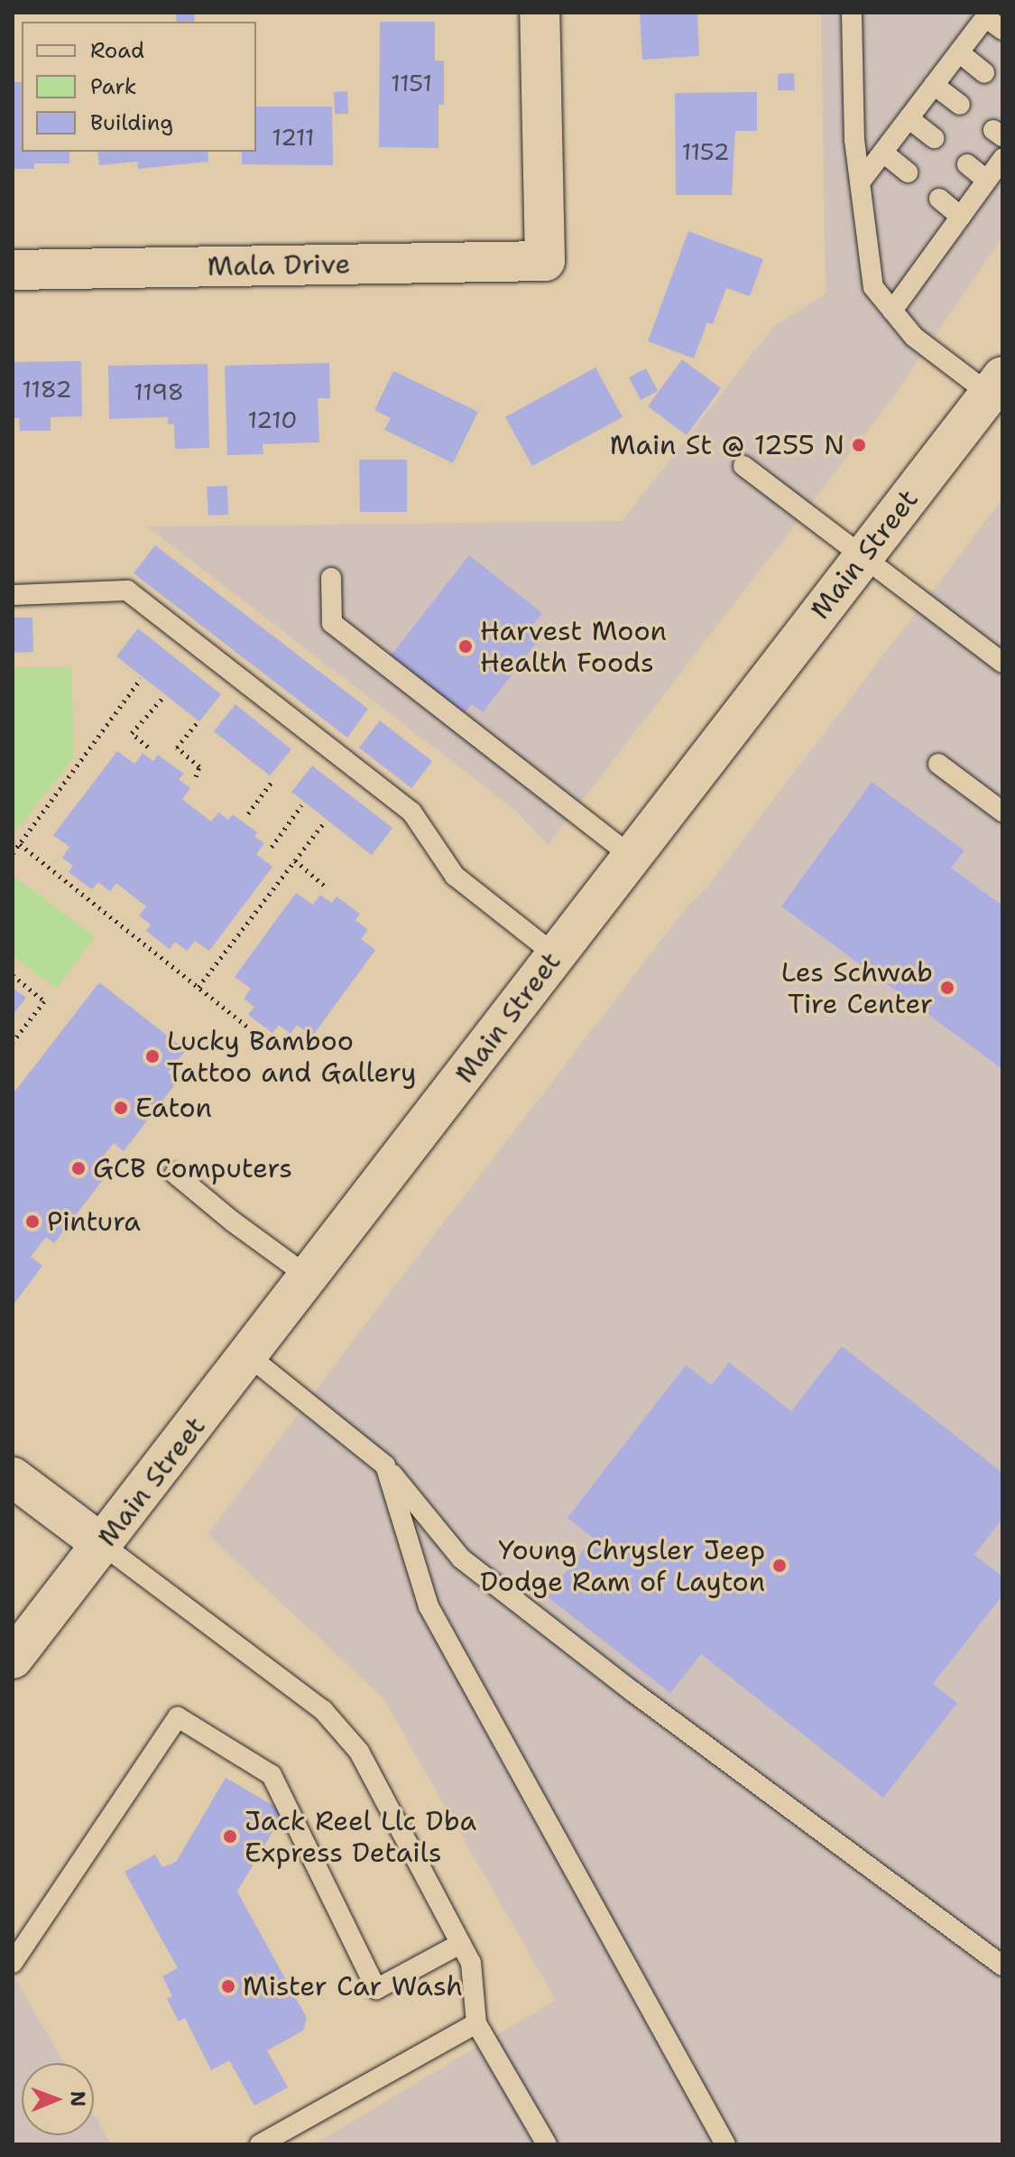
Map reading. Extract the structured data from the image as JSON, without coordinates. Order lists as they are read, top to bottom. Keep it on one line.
{"streets":{"main road":["Mala Drive","Main Street"]},"places":["Main St @ 1255 N","Harvest Moon Health Foods","Les Schwab Tire Center","Lucky Bamboo Tattoo and Gallery","Eaton","GCB Computers","Pintura","Young Chrysler Jeep Dodge Ram of Layton","Jack Reel Llc Dba Express Details","Mister Car Wash"],"house_numbers":["1151","1211","1152","1182","1198","1210"],"legend":["Road","Park","Building"],"north":"right"}
